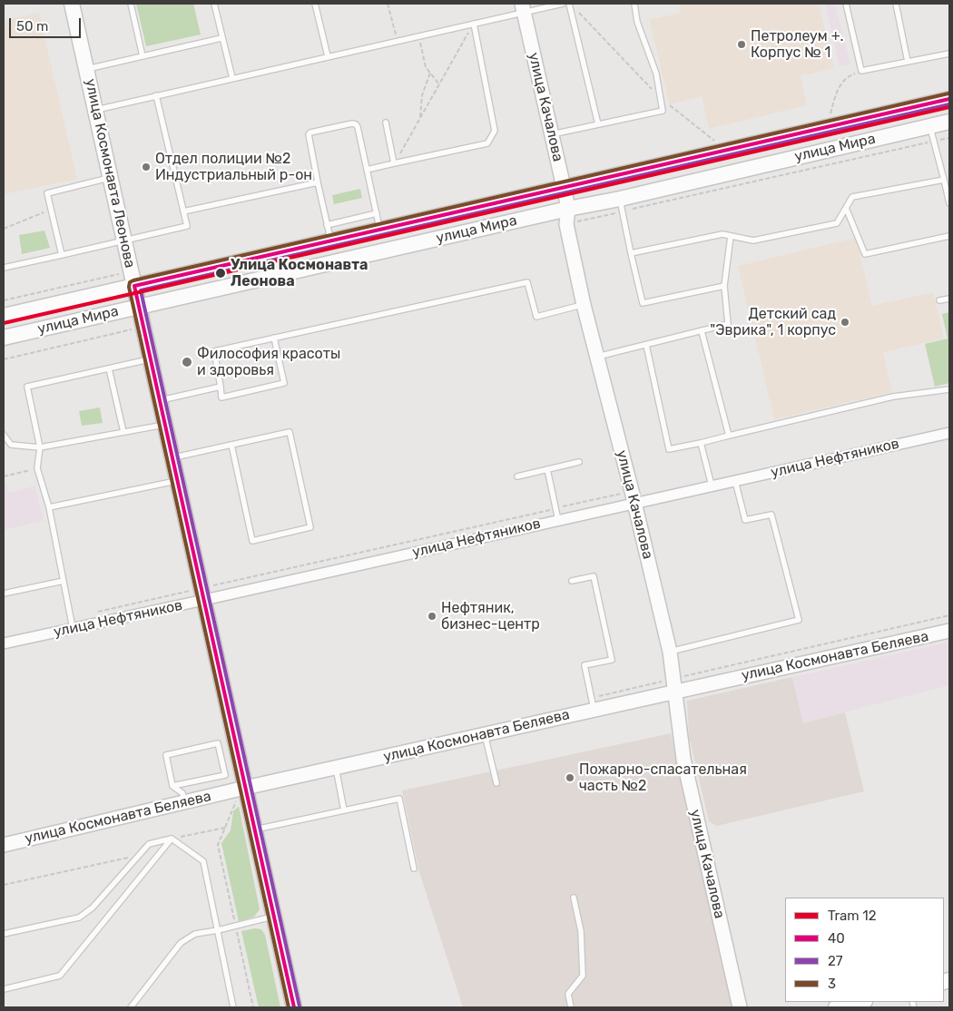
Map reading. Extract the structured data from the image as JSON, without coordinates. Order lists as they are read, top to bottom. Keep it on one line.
{"streets":{"main road":["улица Мира","улица Космонавта Леонова"],"street":["улица Качалова","улица Нефтяников","улица Космонавта Беляева"]},"crossings":[["улица Качалова","улица Мира"],["улица Качалова","улица Нефтяников"],["улица Качалова","улица Космонавта Беляева"],["улица Мира","улица Космонавта Леонова"],["улица Космонавта Леонова","улица Нефтяников"],["улица Космонавта Леонова","улица Космонавта Беляева"]],"places":["Петролеум +. Корпус № 1","Отдел полиции №2 Индустриальный р-он","Улица Космонавта Леонова","Детский сад \"Эврика\", 1 корпус","Философия красоты и здоровья","Нефтяник, бизнес-центр","Пожарно-спасательная часть №2"],"lines":["transit line 3","transit line 40","transit line 27","tram line 12"],"legend":["Tram 12","40","27","3"],"scale_bar":"50 m"}
